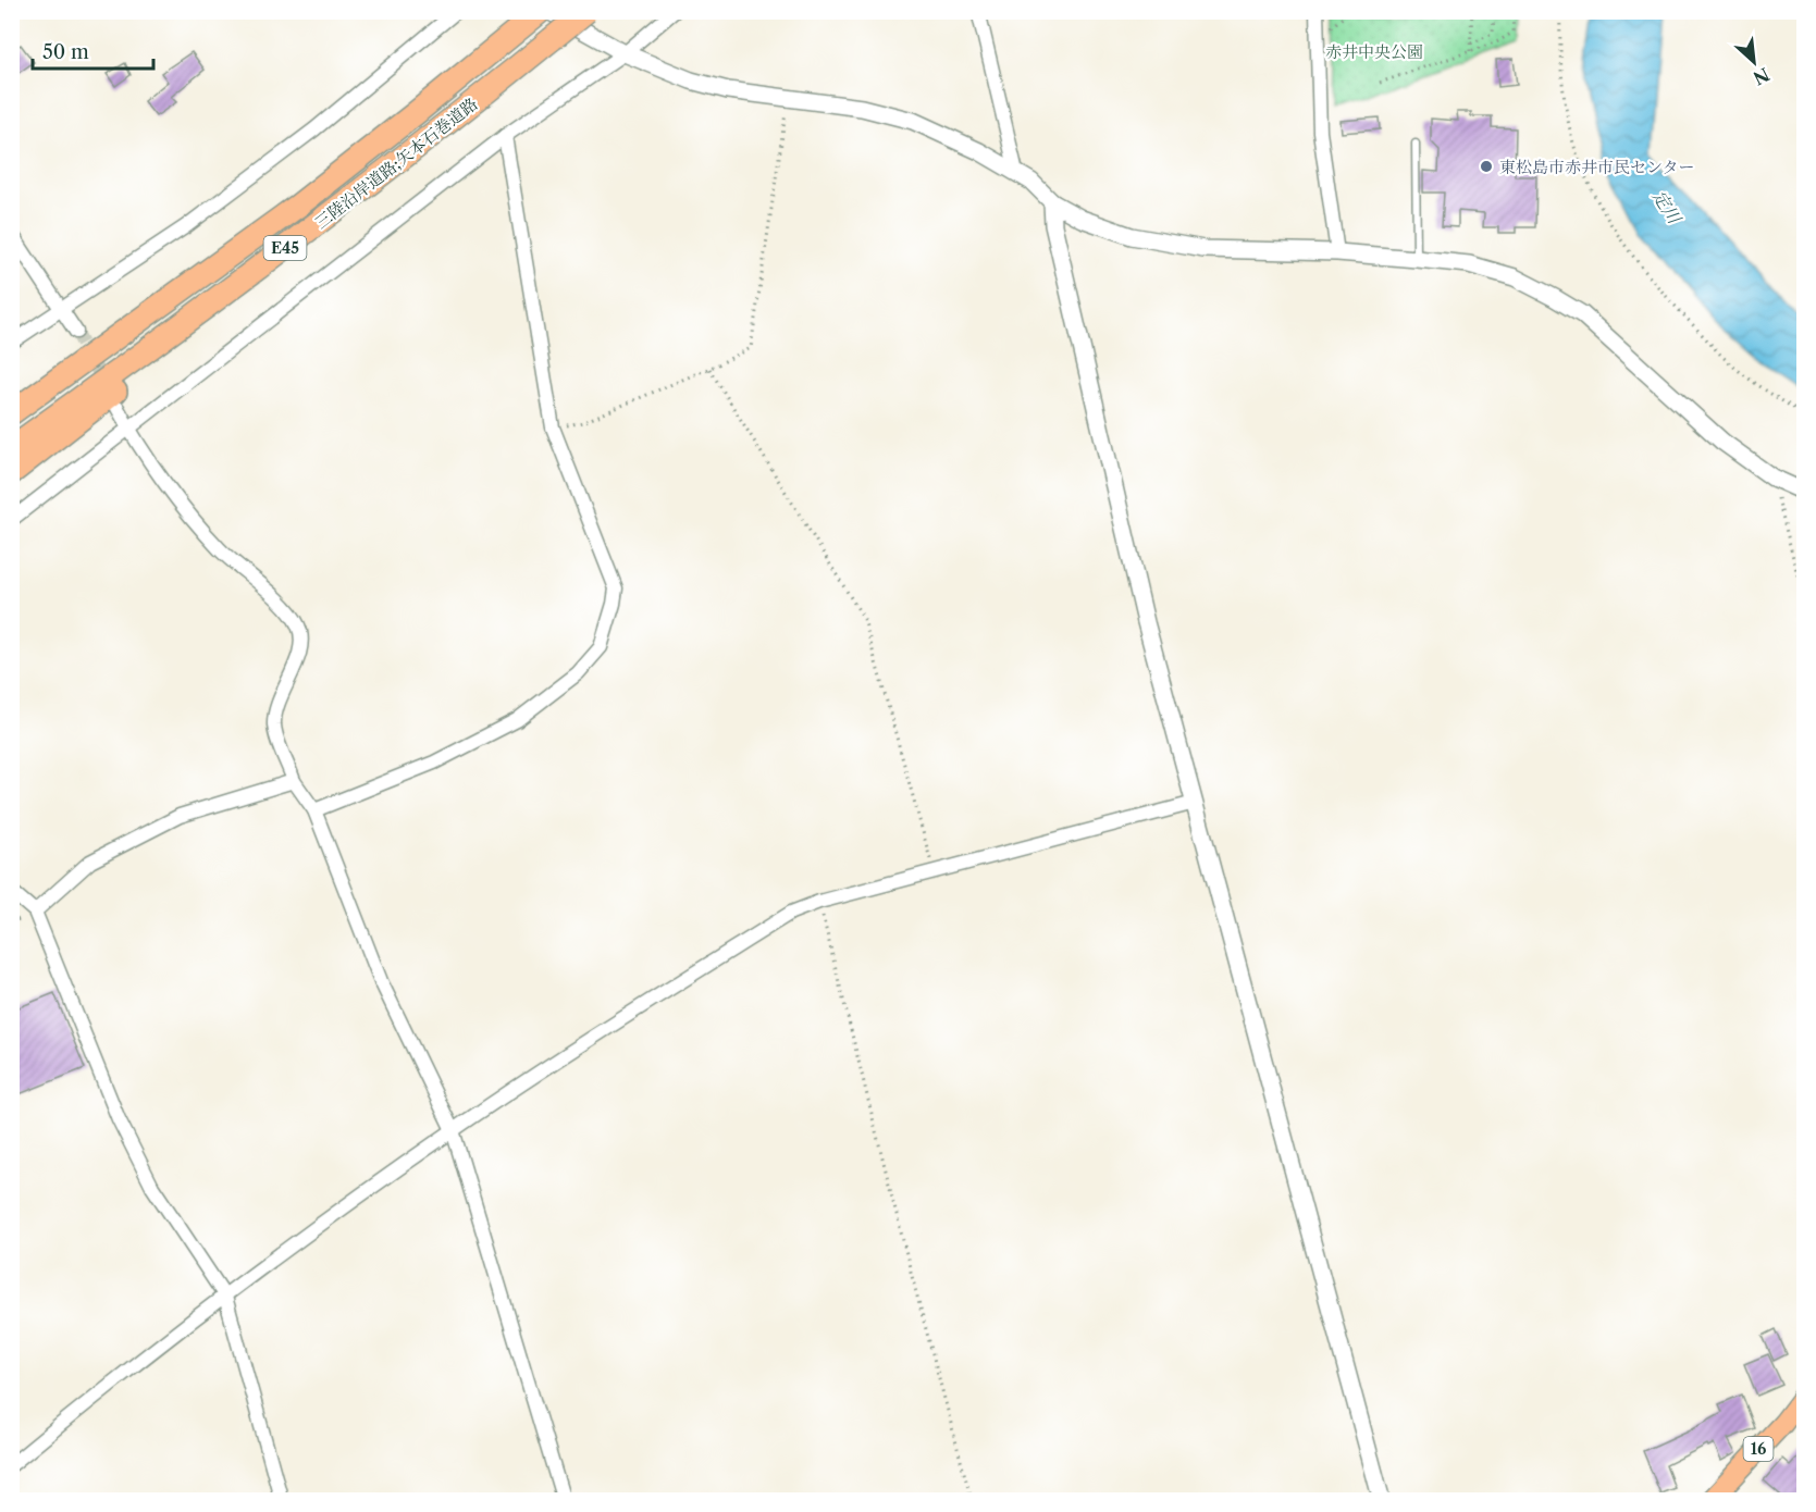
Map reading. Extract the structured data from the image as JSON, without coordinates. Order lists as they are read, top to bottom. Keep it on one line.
{"streets":{"highway":["三陸沿岸道路;矢本石巻道路","E45"],"main road":["16"]},"water":["定川"],"parks":["赤井中央公園"],"places":["東松島市赤井市民センター"],"scale_bar":"50 m","north":"bottom right"}
